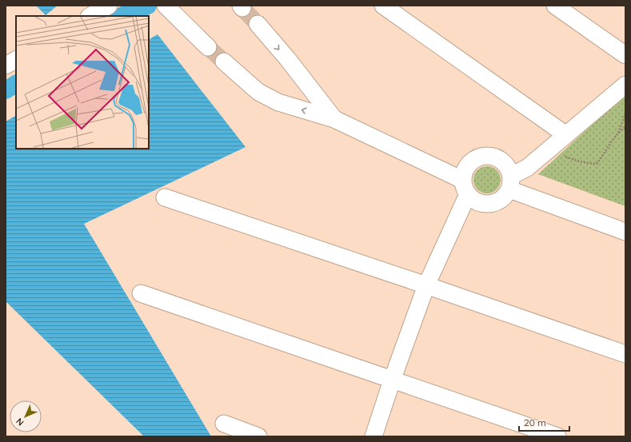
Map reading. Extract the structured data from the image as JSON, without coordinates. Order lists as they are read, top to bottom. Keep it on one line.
{"scale_bar":"20 m","north":"bottom left"}
